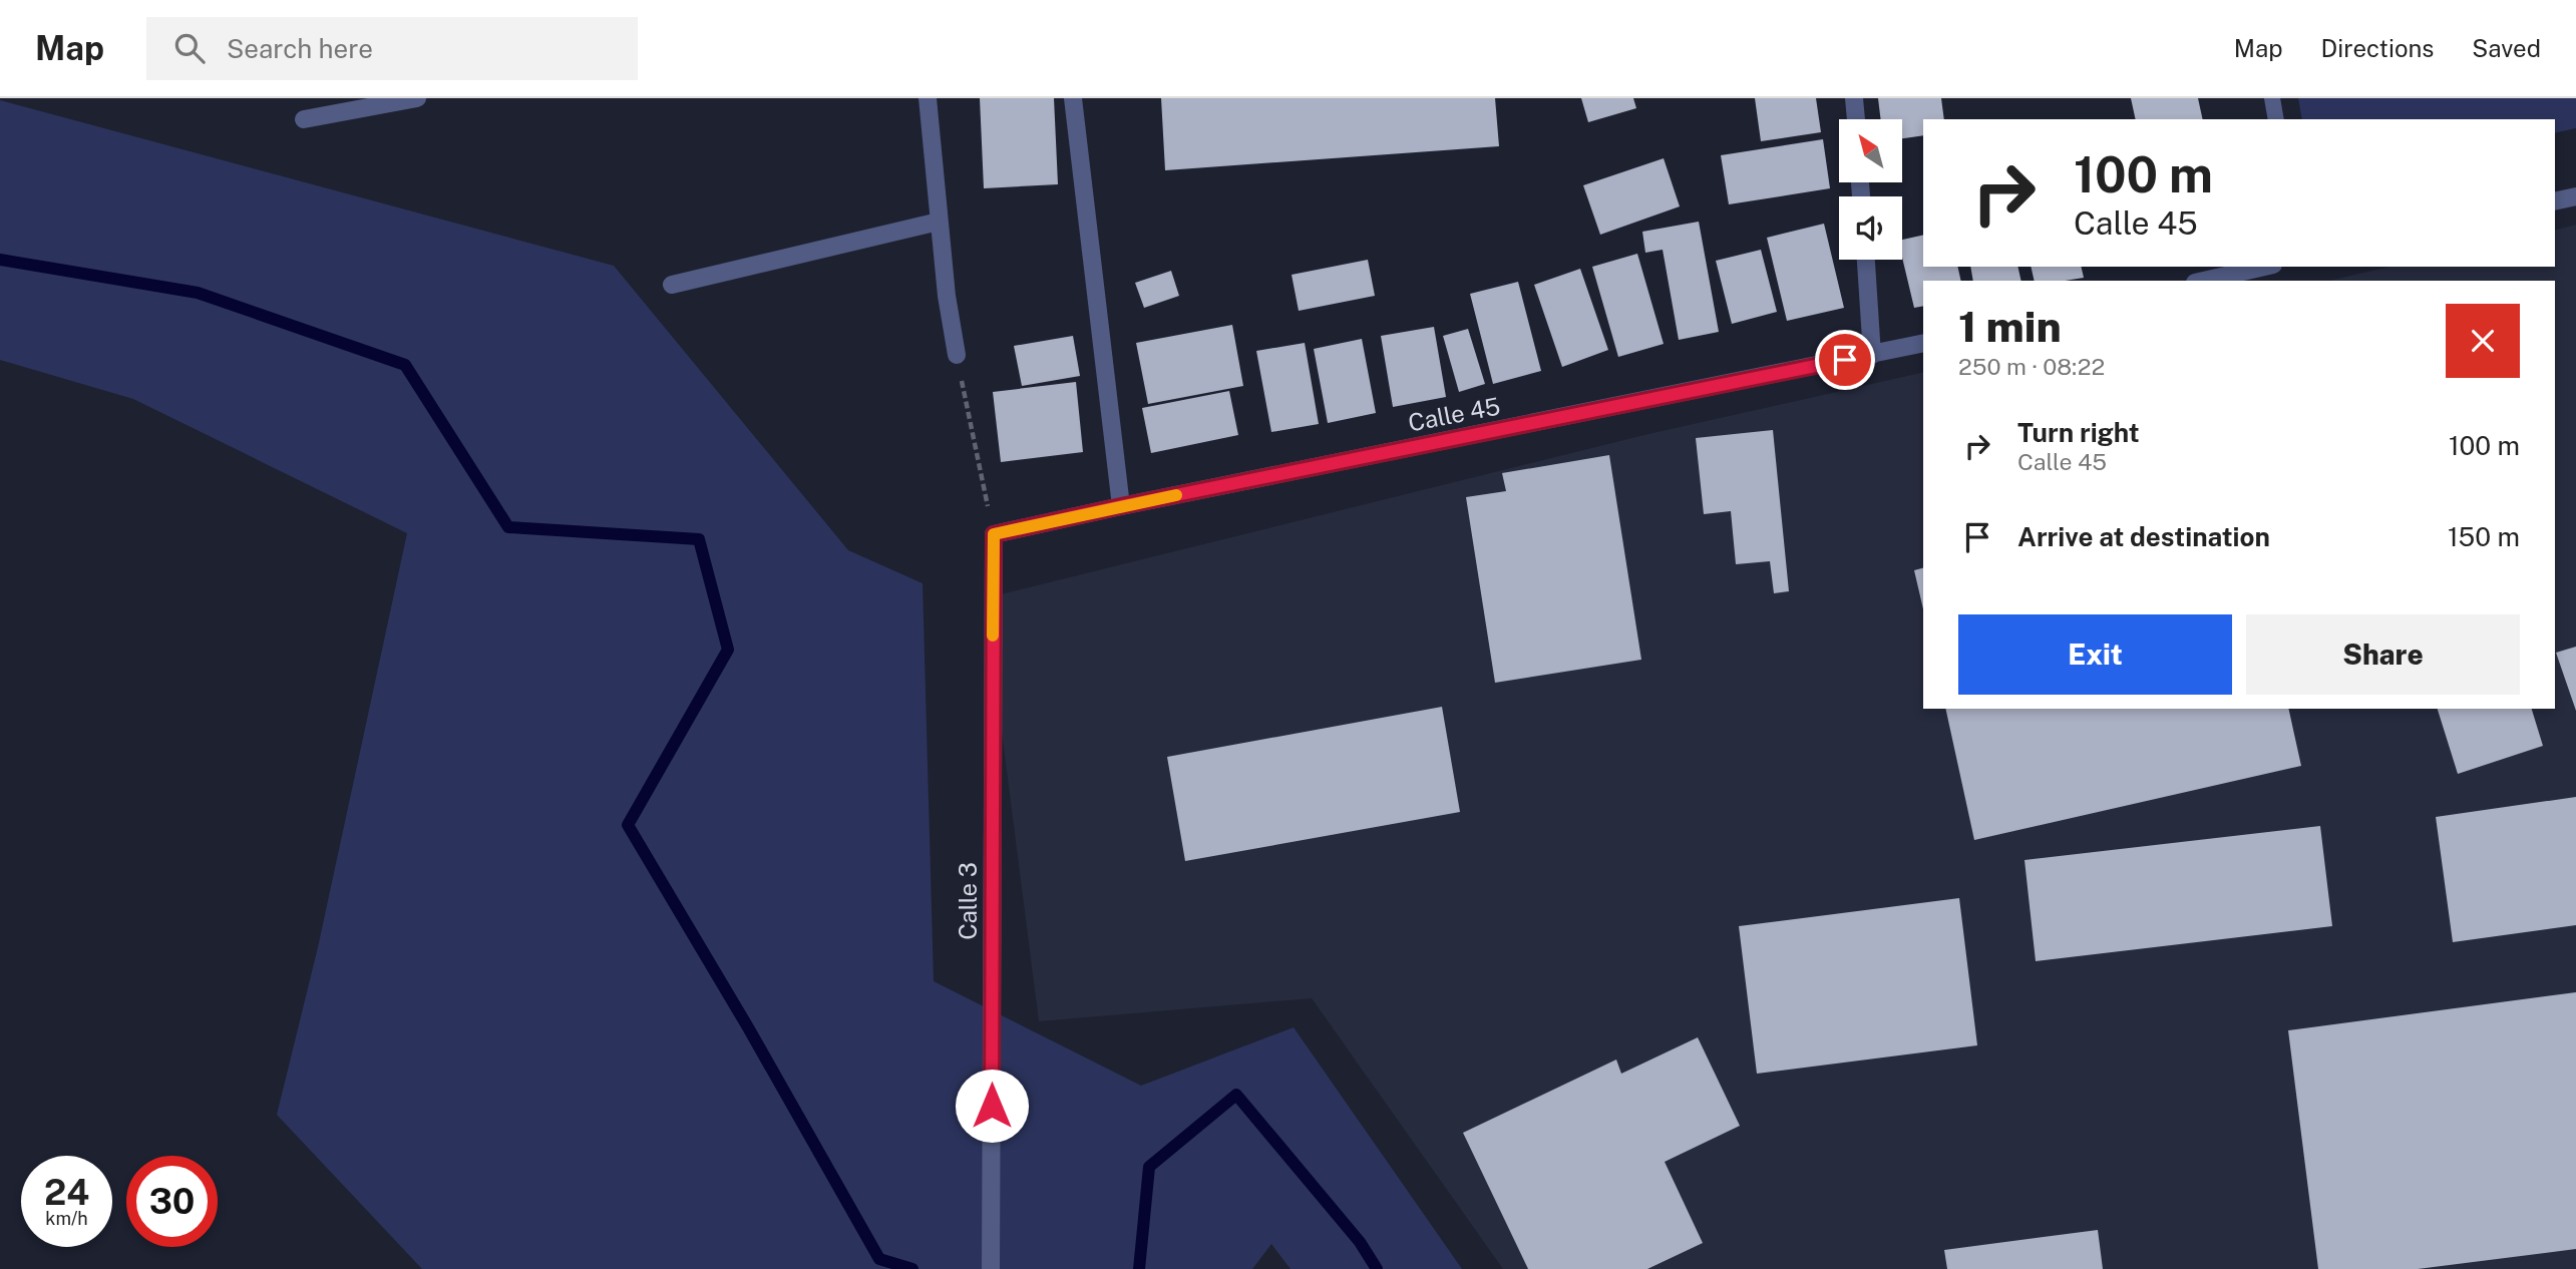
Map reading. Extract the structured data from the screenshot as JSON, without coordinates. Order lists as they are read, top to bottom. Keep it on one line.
{"streets":{"street":["Calle 45","Calle 3"]},"crossings":[["Calle 45","Calle 3"]],"north":"top left","page":{"header":"Map","search":"Search here","nav":["Map","Directions","Saved"],"turn":["100 m","Calle 45"],"heading":["1 min","250 m · 08:22"],"list":[{"name":"Turn right","note":"Calle 45","value":"100 m"},{"name":"Arrive at destination","value":"150 m"}],"buttons":["Exit","Share"],"speed":"24 km/h","limit":"30"}}
